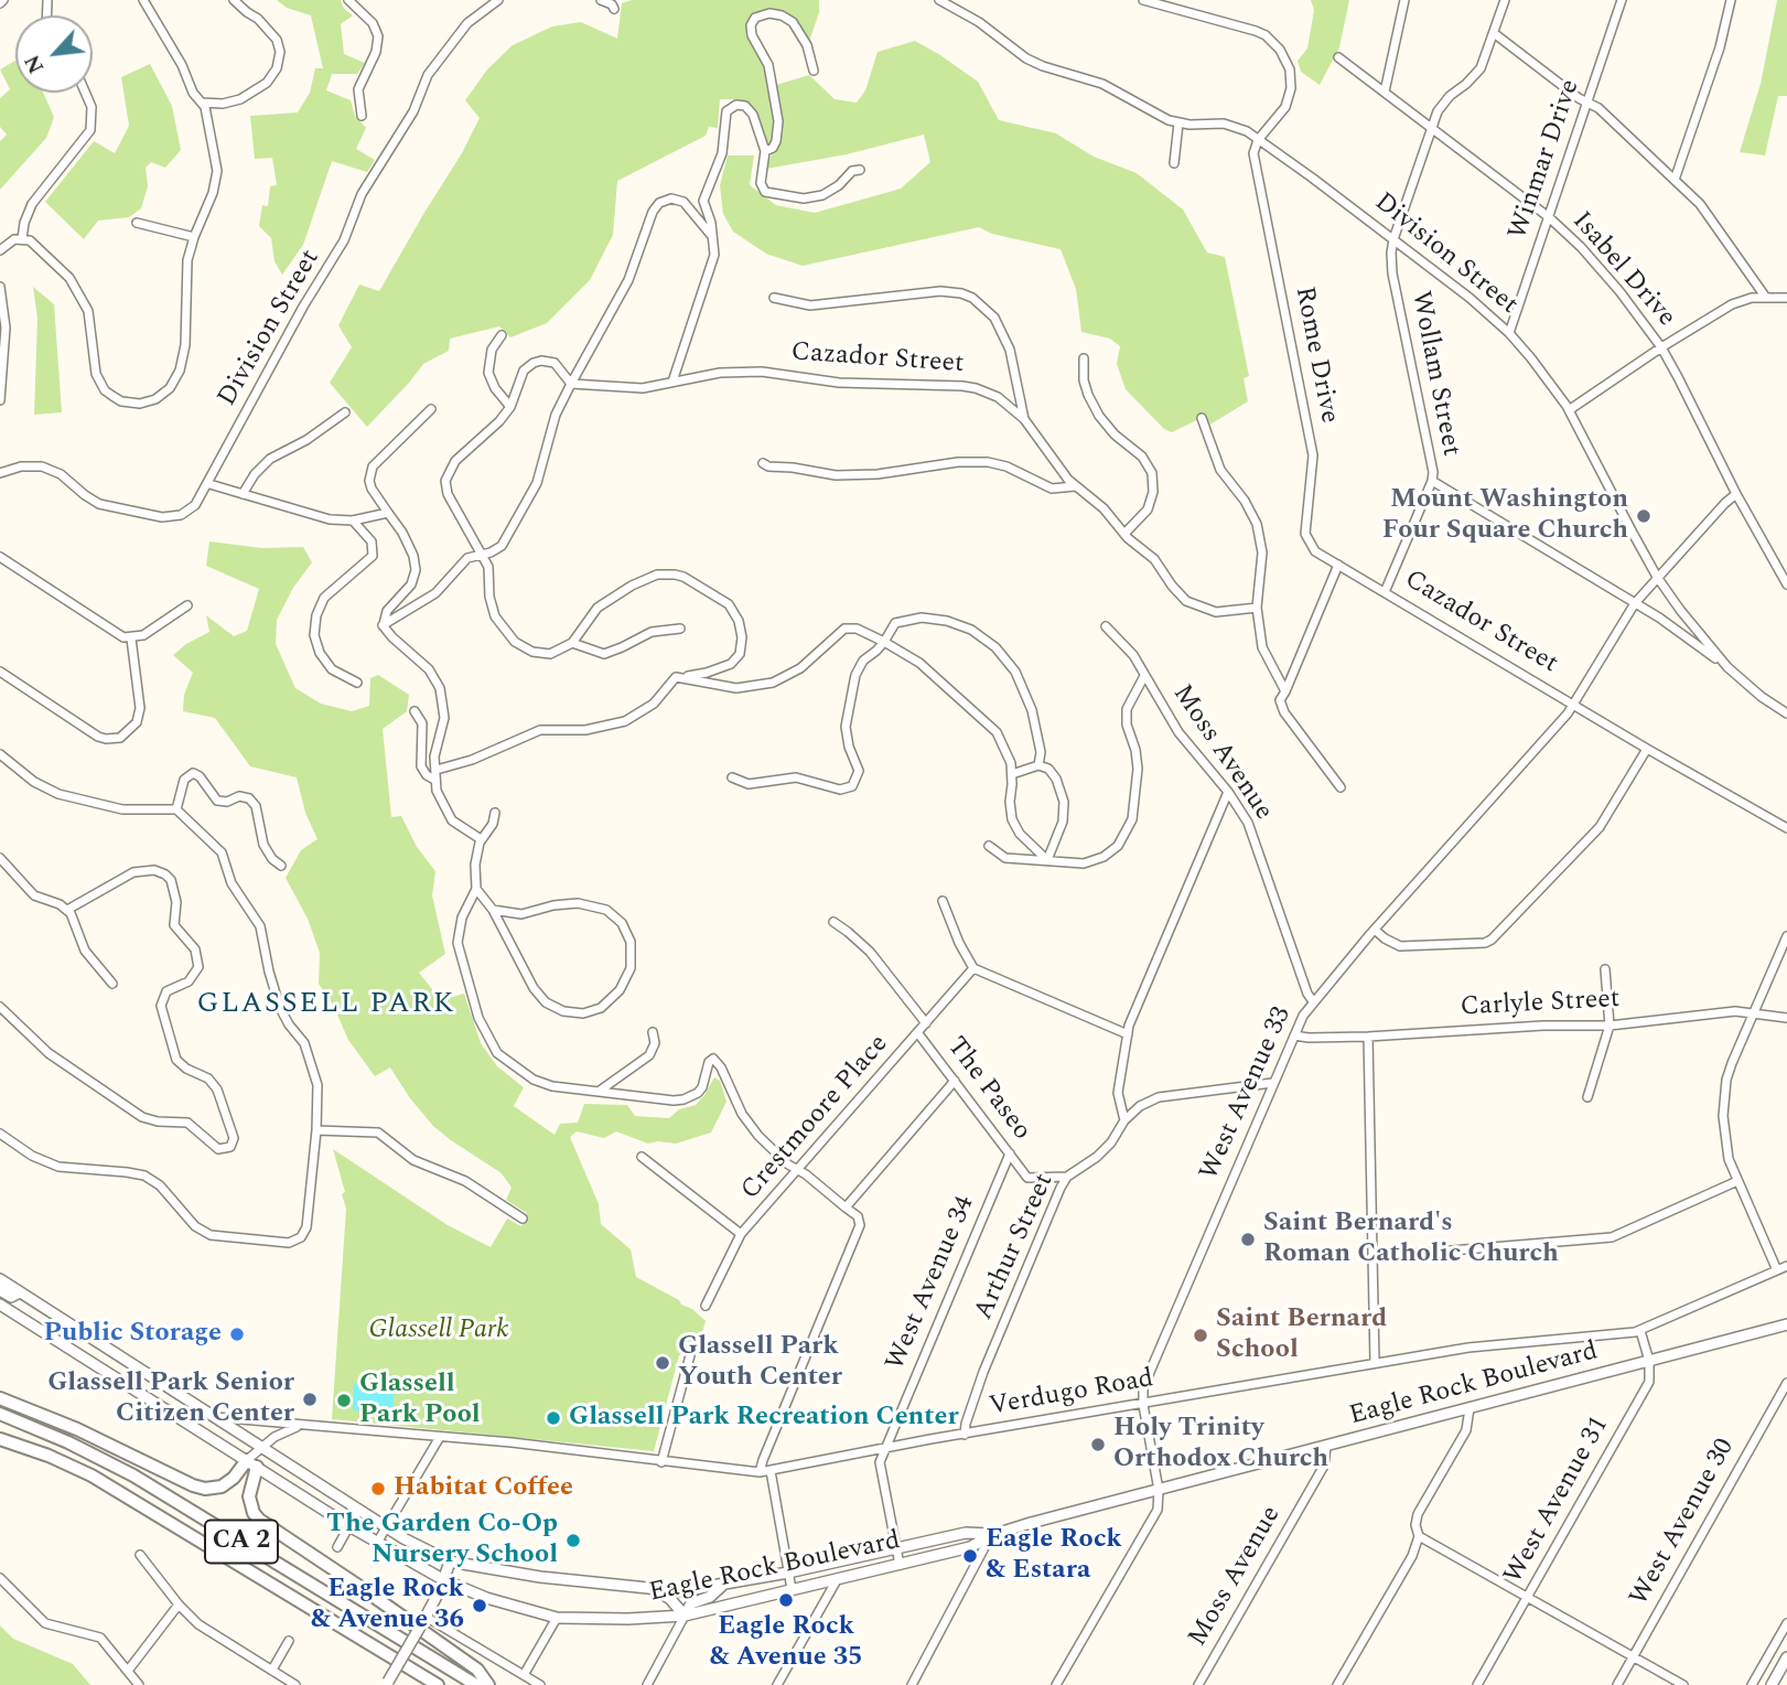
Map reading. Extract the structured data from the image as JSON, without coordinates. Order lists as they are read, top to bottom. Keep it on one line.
{"streets":{"highway":["CA 2"],"main road":["Eagle Rock Boulevard"],"street":["Winmar Drive","Division Street","Isabel Drive","Rome Drive","Cazador Street","Wollam Street","Moss Avenue","Carlyle Street","The Paseo","West Avenue 33","Crestmoore Place","Arthur Street","West Avenue 34","Verdugo Road","West Avenue 31","West Avenue 30"]},"crossings":[["Winmar Drive","Division Street"],["Winmar Drive","Isabel Drive"],["Division Street","Rome Drive"],["Division Street","Wollam Street"],["Division Street","West Avenue 33"],["Isabel Drive","Wollam Street"],["Isabel Drive","West Avenue 33"],["Rome Drive","Cazador Street"],["Cazador Street","Wollam Street"],["Cazador Street","West Avenue 33"],["Moss Avenue","West Avenue 33"],["Moss Avenue","Eagle Rock Boulevard"],["Carlyle Street","West Avenue 33"],["The Paseo","Crestmoore Place"],["The Paseo","Arthur Street"],["The Paseo","West Avenue 34"],["West Avenue 33","Eagle Rock Boulevard"],["West Avenue 33","Verdugo Road"],["Arthur Street","Verdugo Road"],["West Avenue 34","Eagle Rock Boulevard"],["West Avenue 34","Verdugo Road"],["Eagle Rock Boulevard","Verdugo Road"],["Eagle Rock Boulevard","West Avenue 31"],["Verdugo Road","West Avenue 31"]],"districts":["GLASSELL PARK"],"parks":["Glassell Park"],"places":["Mount Washington Four Square Church","Saint Bernard's Roman Catholic Church","Public Storage","Saint Bernard School","Glassell Park Youth Center","Glassell Park Senior Citizen Center","Glassell Park Pool","Glassell Park Recreation Center","Holy Trinity Orthodox Church","Habitat Coffee","The Garden Co-Op Nursery School","Eagle Rock & Estara","Eagle Rock & Avenue 35","Eagle Rock & Avenue 36"],"north":"bottom left"}
